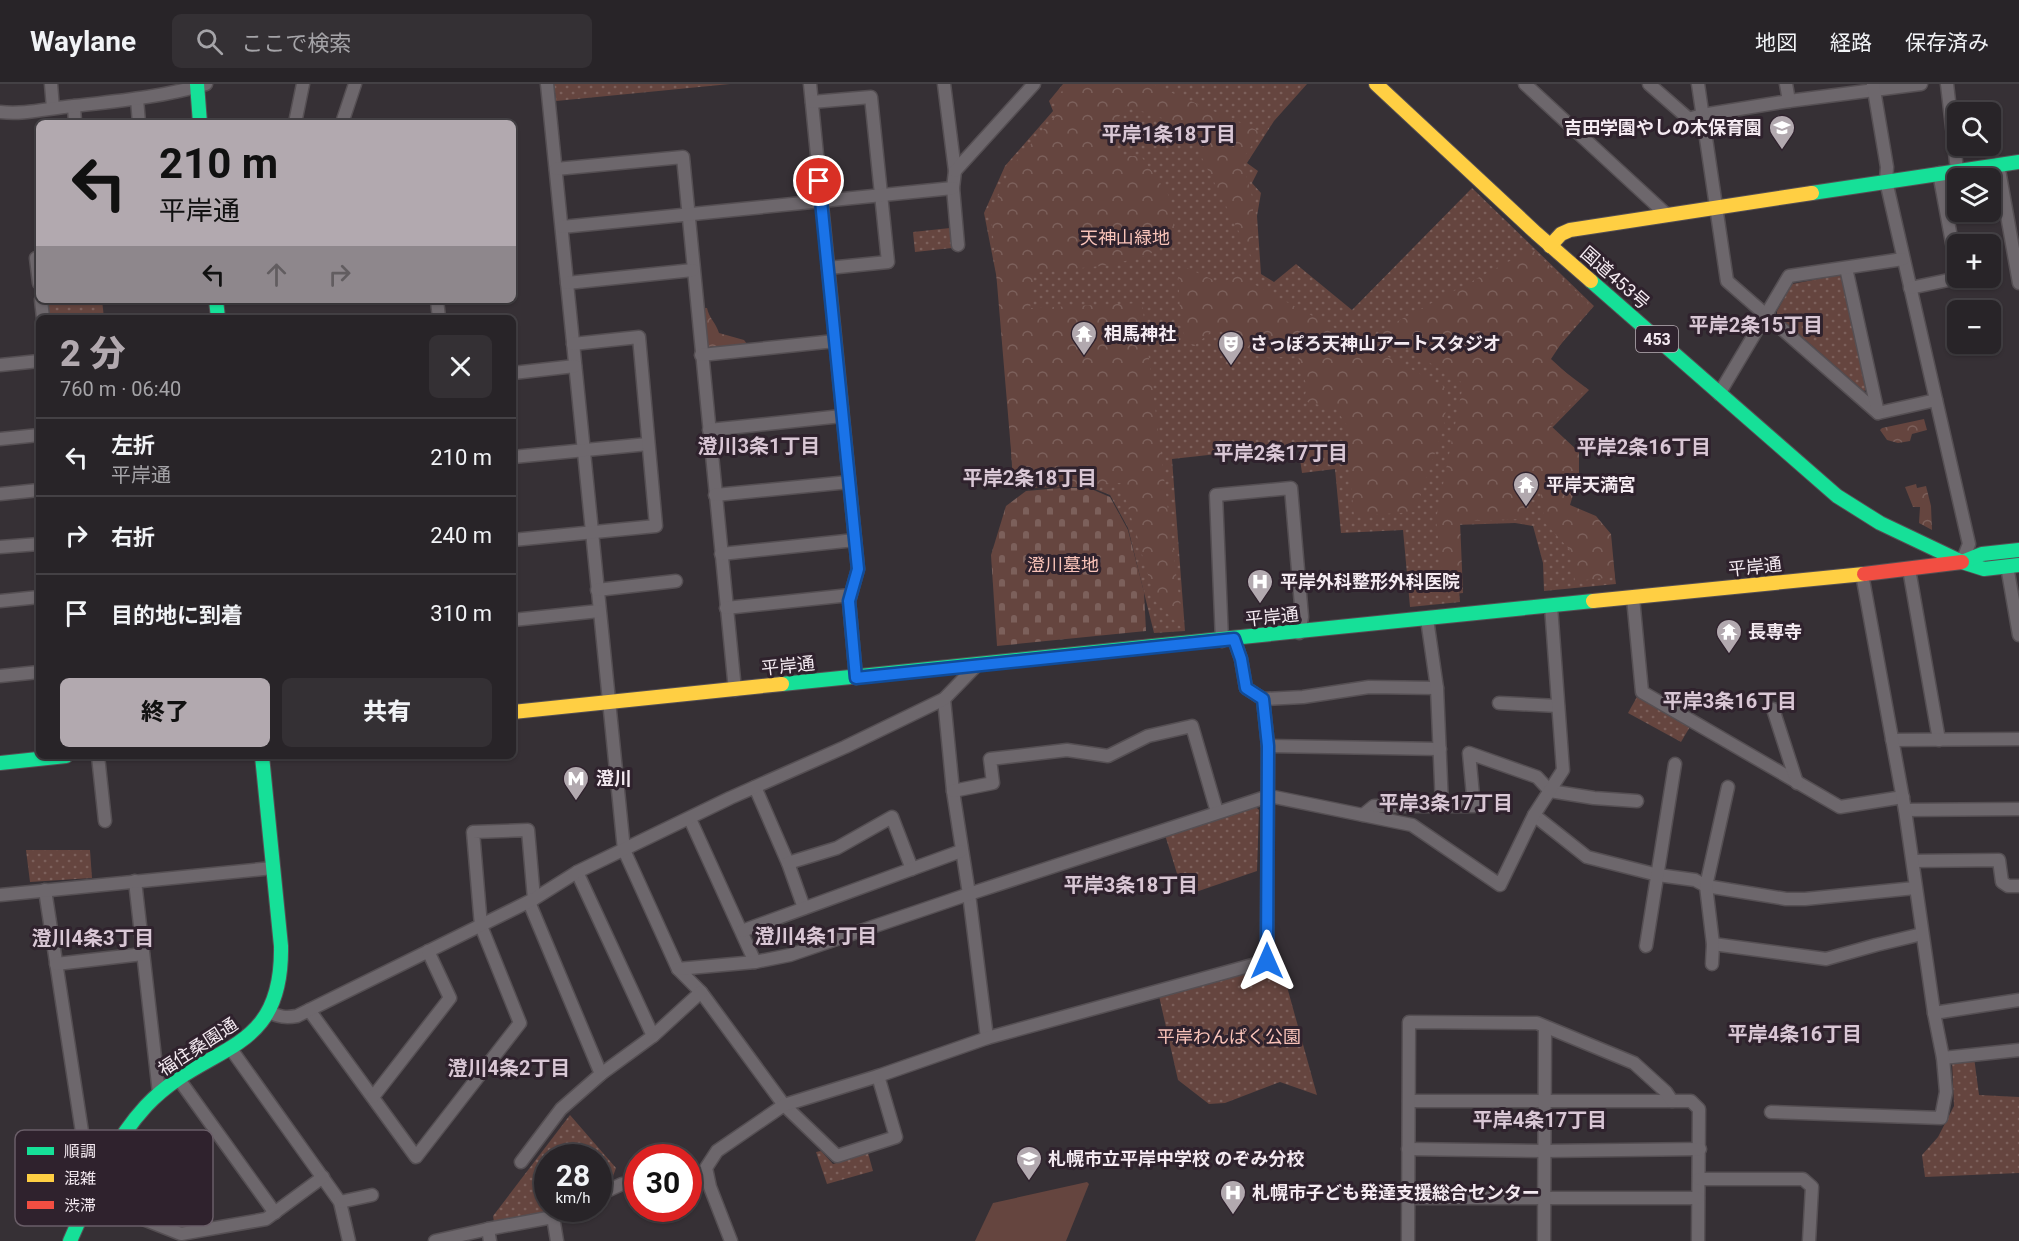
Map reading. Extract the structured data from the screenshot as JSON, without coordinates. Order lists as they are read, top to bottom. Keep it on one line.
{"streets":{"main road":["国道453号","453","平岸通","福住桑園通"]},"crossings":[["国道453号","平岸通"]],"districts":["平岸1条18丁目","平岸2条15丁目","澄川3条1丁目","平岸2条16丁目","平岸2条17丁目","平岸2条18丁目","平岸3条16丁目","平岸3条17丁目","平岸3条18丁目","澄川4条1丁目","澄川4条3丁目","平岸4条16丁目","澄川4条2丁目","平岸4条17丁目"],"parks":["天神山緑地","澄川墓地","平岸わんぱく公園"],"places":{"school or university":["吉田学園やしの木保育園","札幌市立平岸中学校 のぞみ分校"],"temple":["相馬神社","平岸天満宮","長専寺"],"theatre":["さっぽろ天神山アートスタジオ"],"hospital":["平岸外科整形外科医院","札幌市子ども発達支援総合センター"],"metro station":["澄川"]},"legend":["順調","混雑","渋滞"],"page":{"header":"Waylane","search":"ここで検索","nav":["地図","経路","保存済み"],"map_buttons":["+","−"],"turn":["210 m","平岸通"],"heading":["2 分","760 m · 06:40"],"list":[{"name":"左折","note":"平岸通","value":"210 m"},{"name":"右折","value":"240 m"},{"name":"目的地に到着","value":"310 m"}],"buttons":["終了","共有"],"speed":"28 km/h","limit":"30"}}
